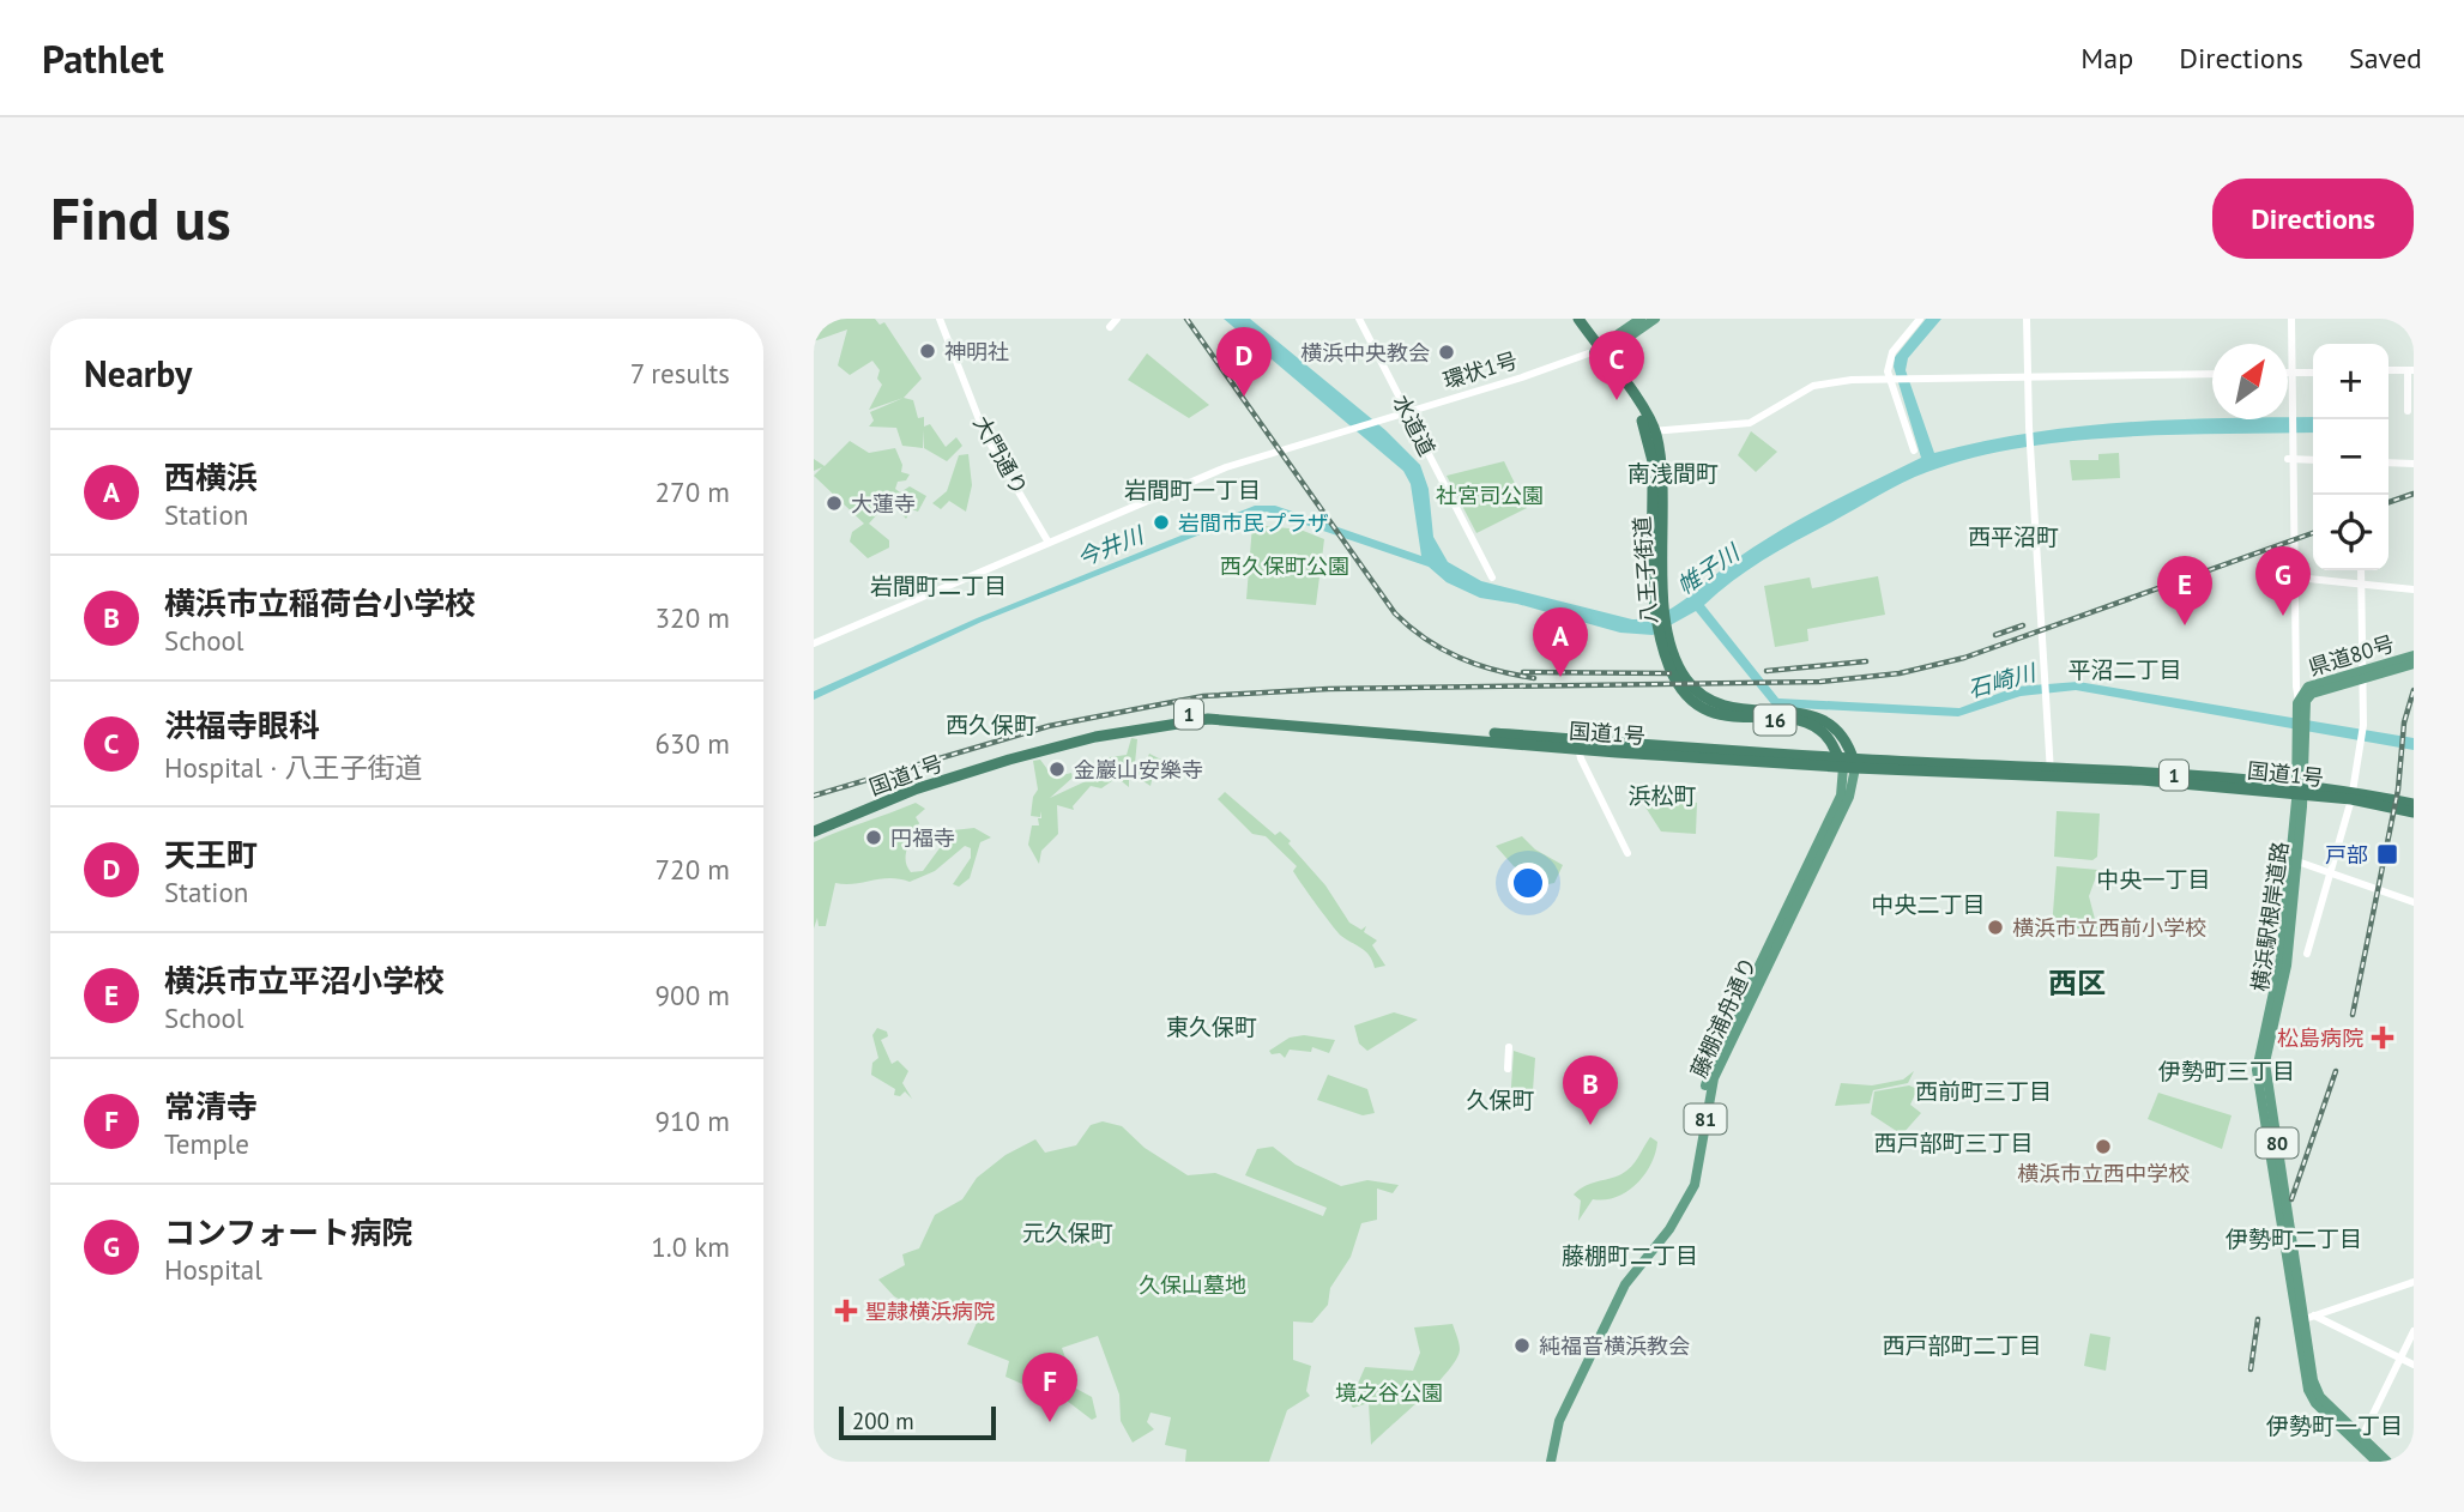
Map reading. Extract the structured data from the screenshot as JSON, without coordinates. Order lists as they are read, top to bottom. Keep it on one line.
{"streets":{"highway":["八王子街道","1","16","国道1号"],"main road":["環状1号","県道80号","横浜駅根岸道路","藤棚浦舟通り","81","80"],"street":["水道道","大門通り"]},"crossings":[["環状1号","水道道"],["環状1号","大門通り"],["八王子街道","16"],["県道80号","国道1号"],["県道80号","横浜駅根岸道路"],["16","国道1号"],["16","藤棚浦舟通り"],["国道1号","横浜駅根岸道路"],["国道1号","藤棚浦舟通り"]],"districts":["南浅間町","岩間町一丁目","西平沼町","岩間町二丁目","平沼二丁目","西久保町","浜松町","中央一丁目","中央二丁目","西区","東久保町","伊勢町三丁目","西前町三丁目","久保町","西戸部町三丁目","元久保町","伊勢町二丁目","藤棚町二丁目","西戸部町二丁目","伊勢町一丁目"],"water":["今井川","帷子川","石崎川"],"parks":["社宮司公園","西久保町公園","久保山墓地","境之谷公園"],"places":{"other":["神明社","横浜中央教会","大蓮寺","岩間市民プラザ","金巖山安樂寺","円福寺","横浜市立西前小学校","横浜市立西中学校","純福音横浜教会"],"transit":["戸部"],"health":["松島病院","聖隷横浜病院"]},"scale_bar":"200 m","north":"top right","page":{"header":"Pathlet","nav":["Map","Directions","Saved"],"buttons":"Directions","title":"Find us","heading":["Nearby","7 results"],"pins":["D","C","G","E","A","B","F"],"map_buttons":["+","−"],"list":[{"mark":"A","name":"西横浜","note":"Station","value":"270 m"},{"mark":"B","name":"横浜市立稲荷台小学校","note":"School","value":"320 m"},{"mark":"C","name":"洪福寺眼科","note":"Hospital · 八王子街道","value":"630 m"},{"mark":"D","name":"天王町","note":"Station","value":"720 m"},{"mark":"E","name":"横浜市立平沼小学校","note":"School","value":"900 m"},{"mark":"F","name":"常清寺","note":"Temple","value":"910 m"},{"mark":"G","name":"コンフォート病院","note":"Hospital","value":"1.0 km"}],"scale":"200 m"}}
